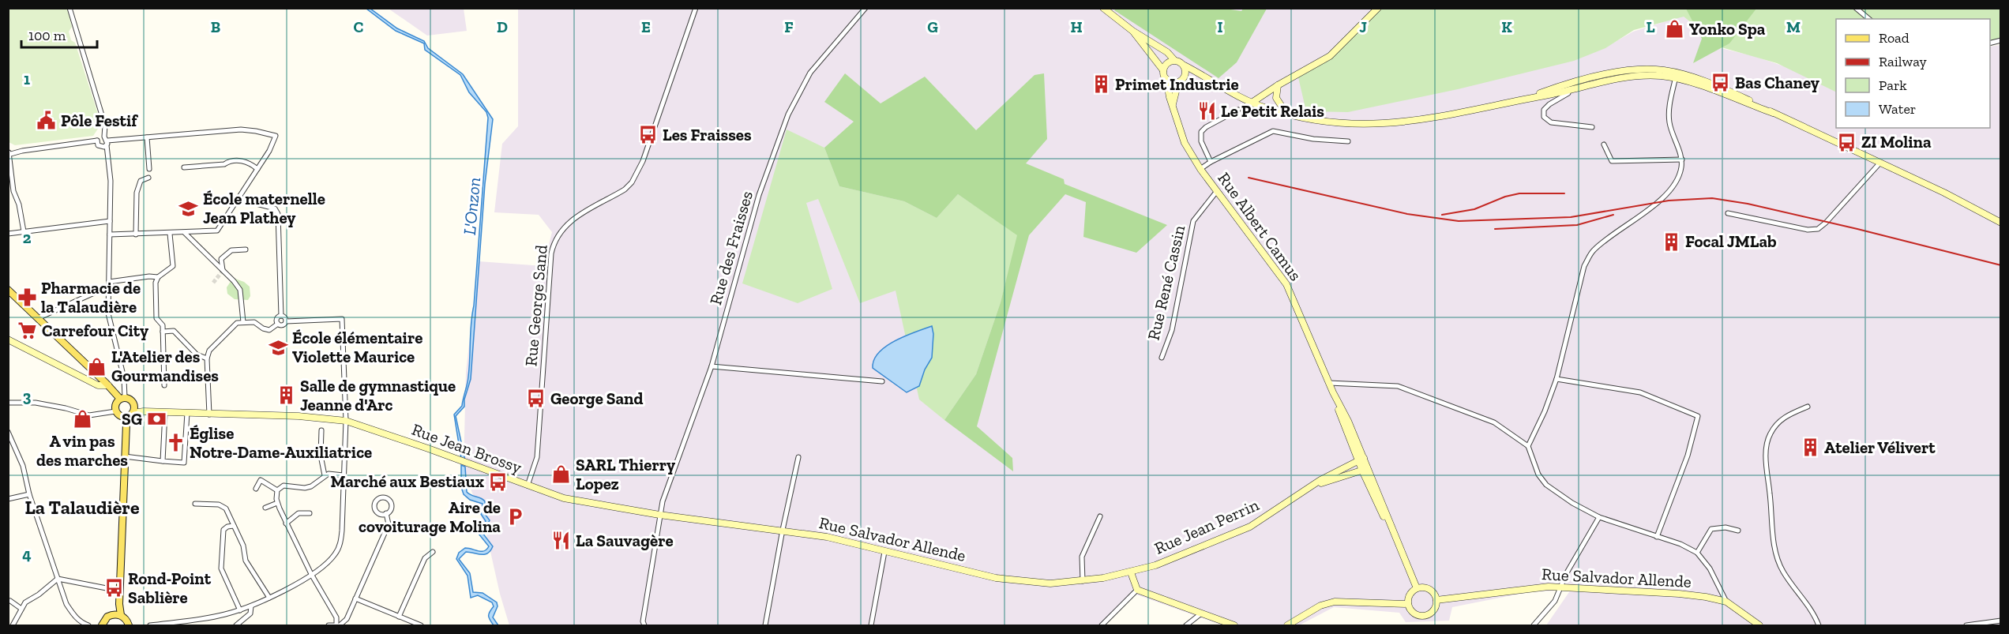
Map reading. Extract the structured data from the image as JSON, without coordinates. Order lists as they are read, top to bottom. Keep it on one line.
{"streets":{"street":["Rue Albert Camus","Rue des Fraisses","Rue René Cassin","Rue George Sand","Rue Jean Brossy","Rue Jean Perrin","Rue Salvador Allende"]},"crossings":[["Rue Albert Camus","Rue René Cassin"],["Rue Albert Camus","Rue Jean Perrin"],["Rue Albert Camus","Rue Salvador Allende"],["Rue des Fraisses","Rue Salvador Allende"],["Rue George Sand","Rue Jean Brossy"],["Rue George Sand","Rue Salvador Allende"],["Rue Jean Brossy","Rue Salvador Allende"],["Rue Jean Perrin","Rue Salvador Allende"]],"districts":["La Talaudière"],"water":["L'Onzon"],"places":{"shop":["Yonko Spa","L'Atelier des Gourmandises","A vin pas des marches","SARL Thierry Lopez"],"bus stop":["Bas Chaney","Les Fraisses","ZI Molina","George Sand","Marché aux Bestiaux","Rond-Point Sablière"],"building":["Primet Industrie","Focal JMLab","Salle de gymnastique Jeanne d'Arc","Atelier Vélivert"],"restaurant":["Le Petit Relais","La Sauvagère"],"public building":["Pôle Festif"],"school or university":["École maternelle Jean Plathey","École élémentaire Violette Maurice"],"pharmacy":["Pharmacie de la Talaudière"],"supermarket":["Carrefour City"],"bank":["SG"],"church":["Église Notre-Dame-Auxiliatrice"],"parking":["Aire de covoiturage Molina"]},"legend":["Road","Railway","Park","Water"],"scale_bar":"100 m","grid":{"columns":["B","C","D","E","F","G","H","I","J","K","L","M"],"rows":["1","2","3","4"]}}
